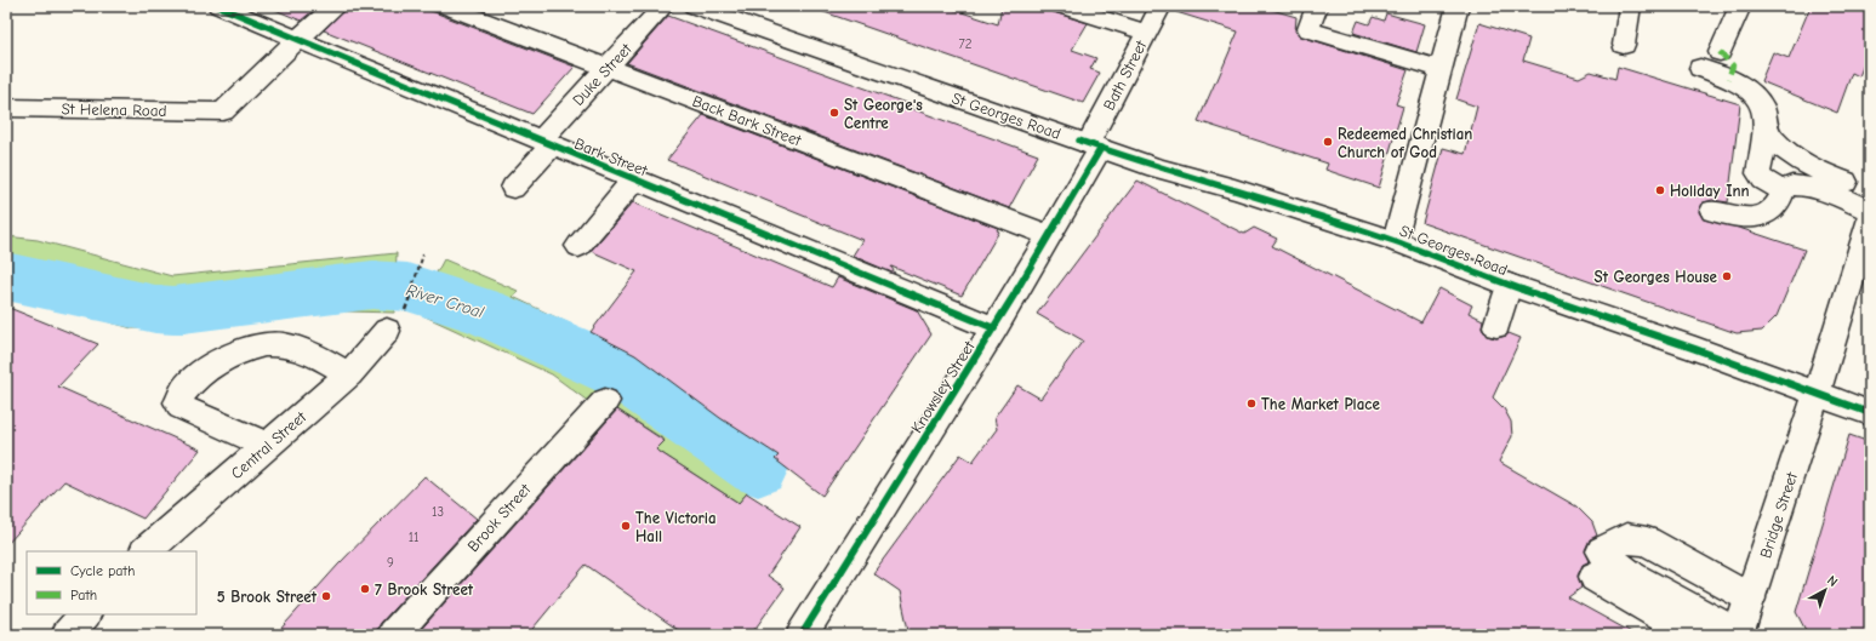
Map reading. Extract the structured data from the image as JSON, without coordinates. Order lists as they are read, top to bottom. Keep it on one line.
{"streets":{"street":["Duke Street","Bath Street","St Helena Road","St Georges Road","Back Bark Street","Bark Street","Knowsley Street","Central Street","Bridge Street","Brook Street"]},"crossings":[["Duke Street","Back Bark Street"],["Duke Street","Bark Street"],["Bath Street","St Georges Road"],["Bath Street","Knowsley Street"],["St Helena Road","Bark Street"],["St Georges Road","Knowsley Street"],["St Georges Road","Bridge Street"],["Back Bark Street","Knowsley Street"],["Bark Street","Knowsley Street"]],"water":["River Croal"],"places":["St George's Centre","Redeemed Christian Church of God","Holiday Inn","St Georges House","The Market Place","The Victoria Hall","7 Brook Street","5 Brook Street"],"house_numbers":["72","13","11","9"],"legend":["Cycle path","Path"],"north":"top right"}
